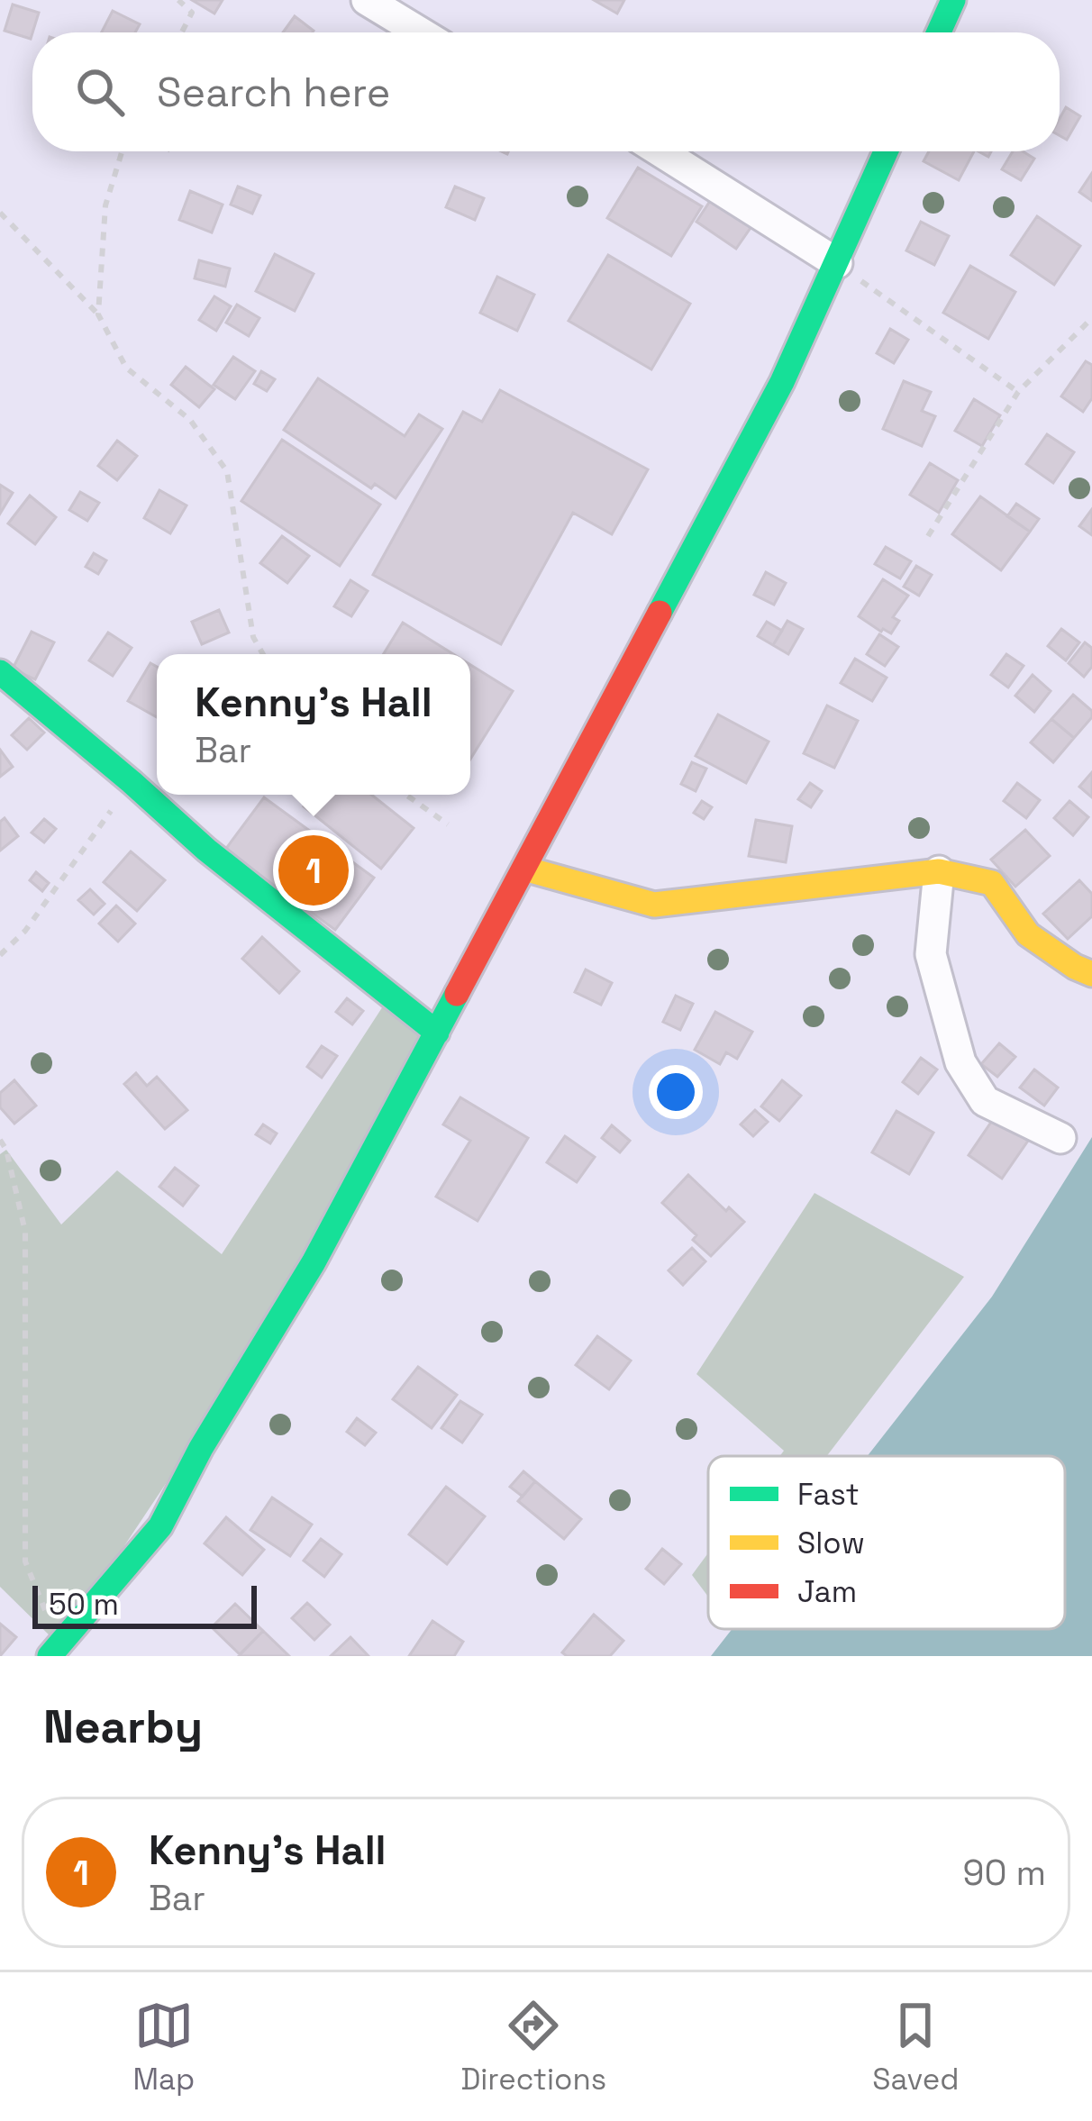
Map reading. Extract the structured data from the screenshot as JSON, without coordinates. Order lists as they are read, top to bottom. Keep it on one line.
{"legend":["Fast","Slow","Jam"],"scale_bar":"50 m","page":{"search":"Search here","popup":["Kenny's Hall","Bar"],"pins":"1","scale":"50 m","heading":"Nearby","list":[{"mark":"1","name":"Kenny's Hall","note":"Bar","value":"90 m"}],"nav":["Map","Directions","Saved"]}}
